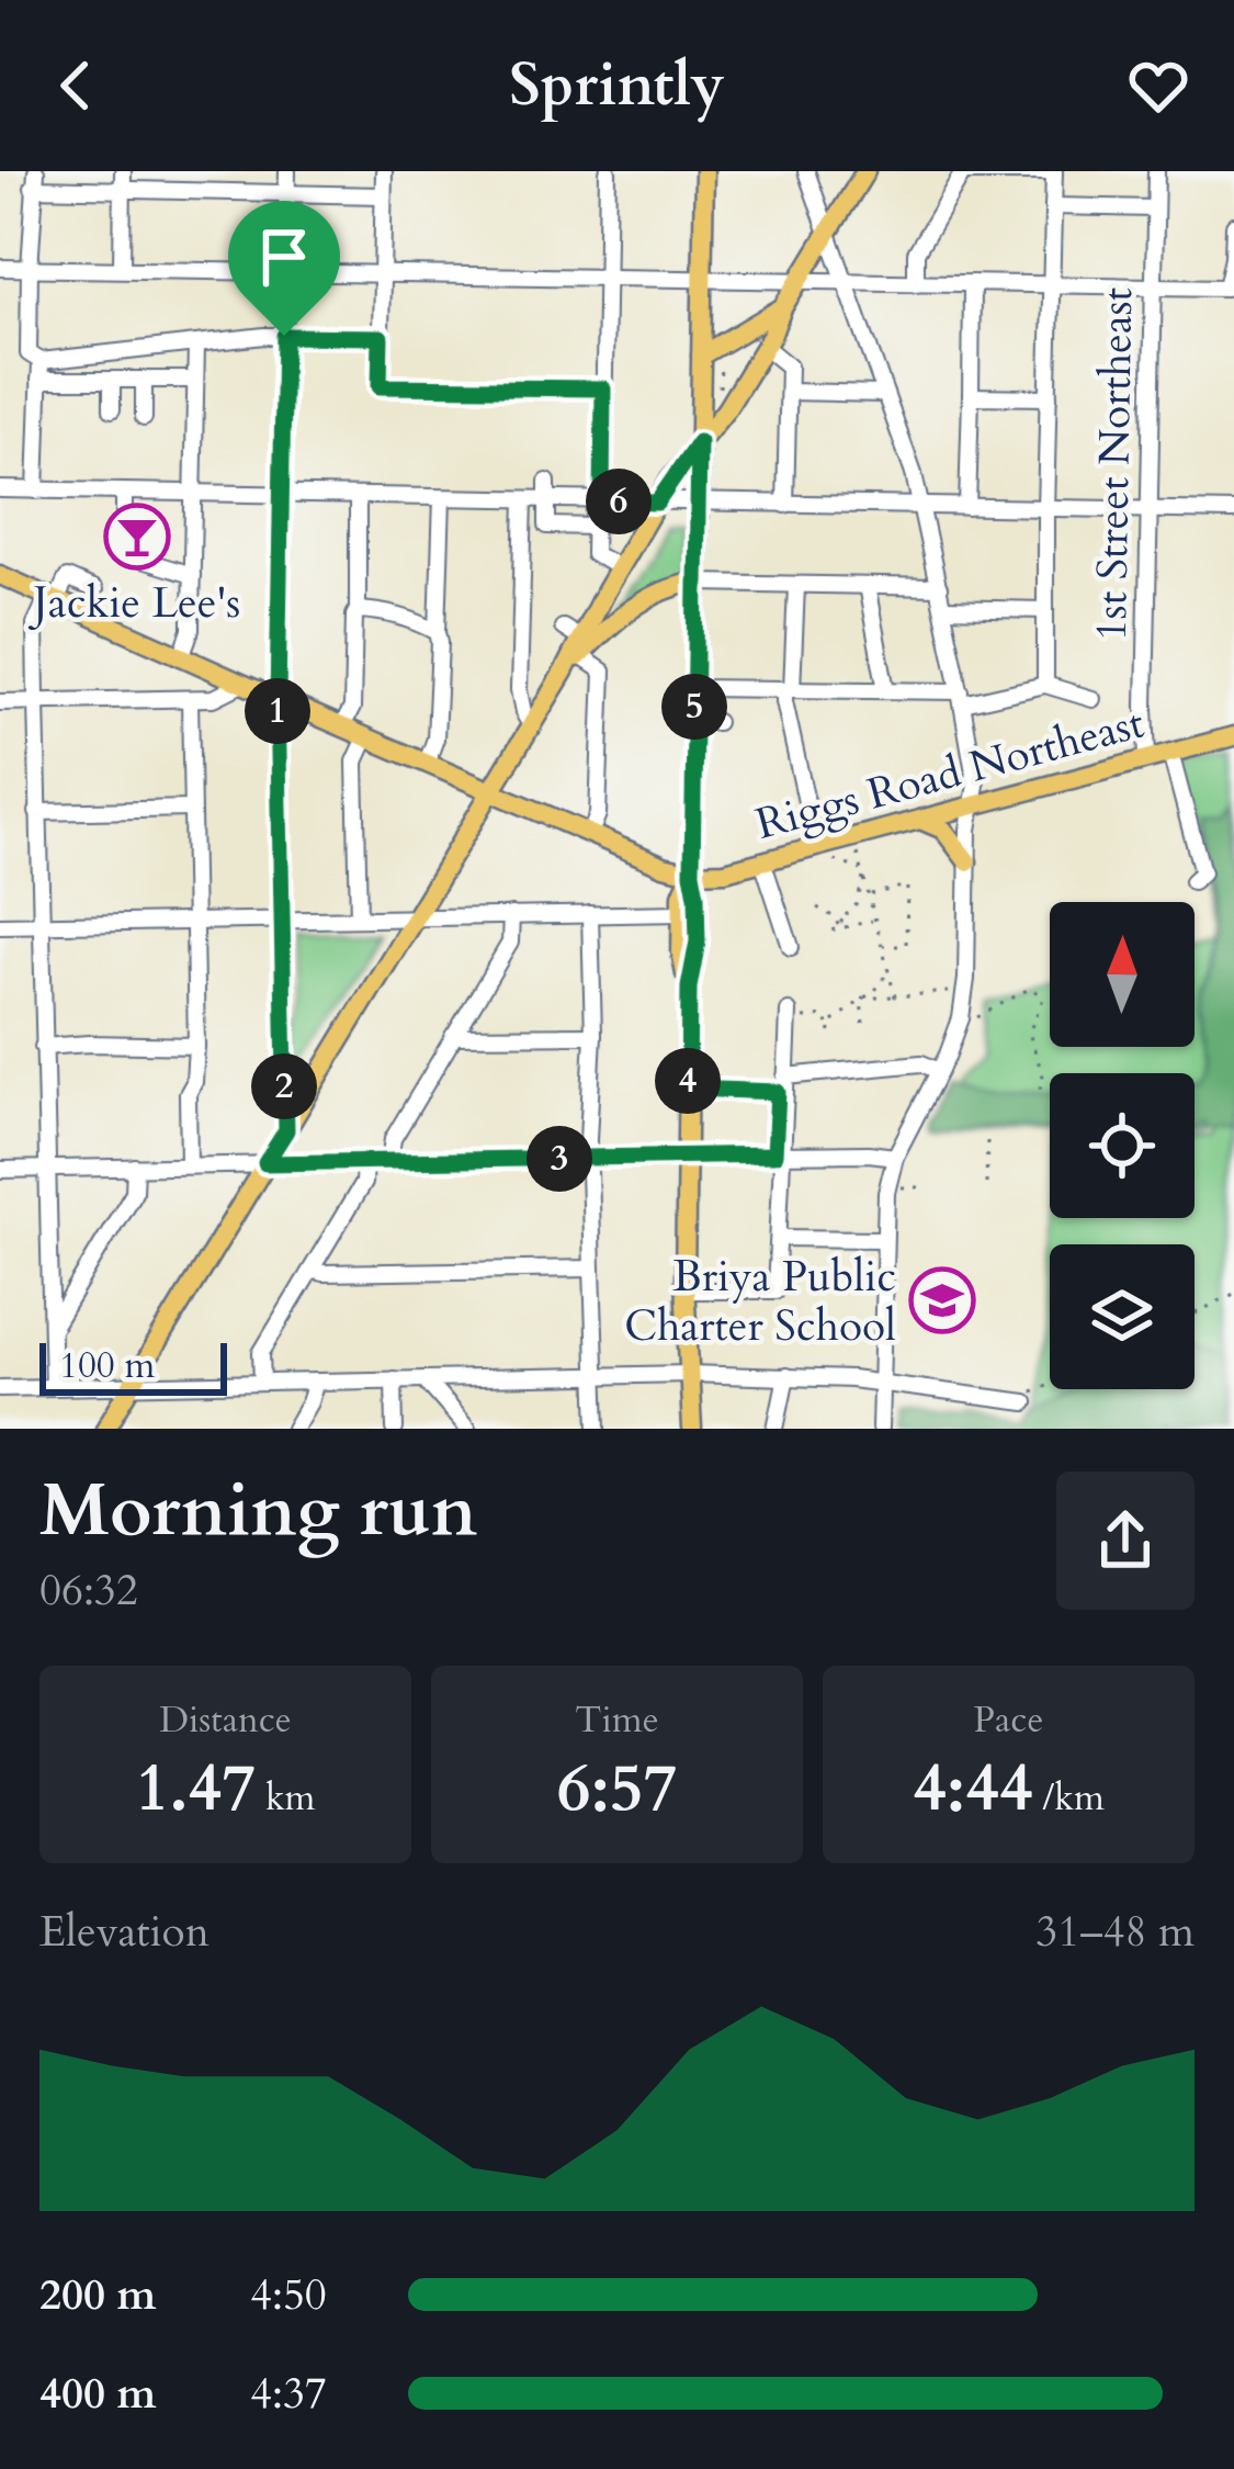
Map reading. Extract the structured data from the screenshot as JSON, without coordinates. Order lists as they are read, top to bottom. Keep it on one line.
{"streets":{"main road":["Riggs Road Northeast"],"street":["1st Street Northeast"]},"crossings":[["1st Street Northeast","Riggs Road Northeast"]],"places":{"bar":["Jackie Lee's"],"school or university":["Briya Public Charter School"]},"scale_bar":"100 m","north":"top","page":{"header":"Sprintly","pins":["6","5","1","4","2","3"],"scale":"100 m","heading":["Morning run","06:32"],"stats":[["Distance","1.47 km"],["Time","6:57"],["Pace","4:44 /km"]],"chart":["Elevation","31–48 m"],"list":[{"name":"200 m","note":"4:50"},{"name":"400 m","note":"4:37"}]}}
